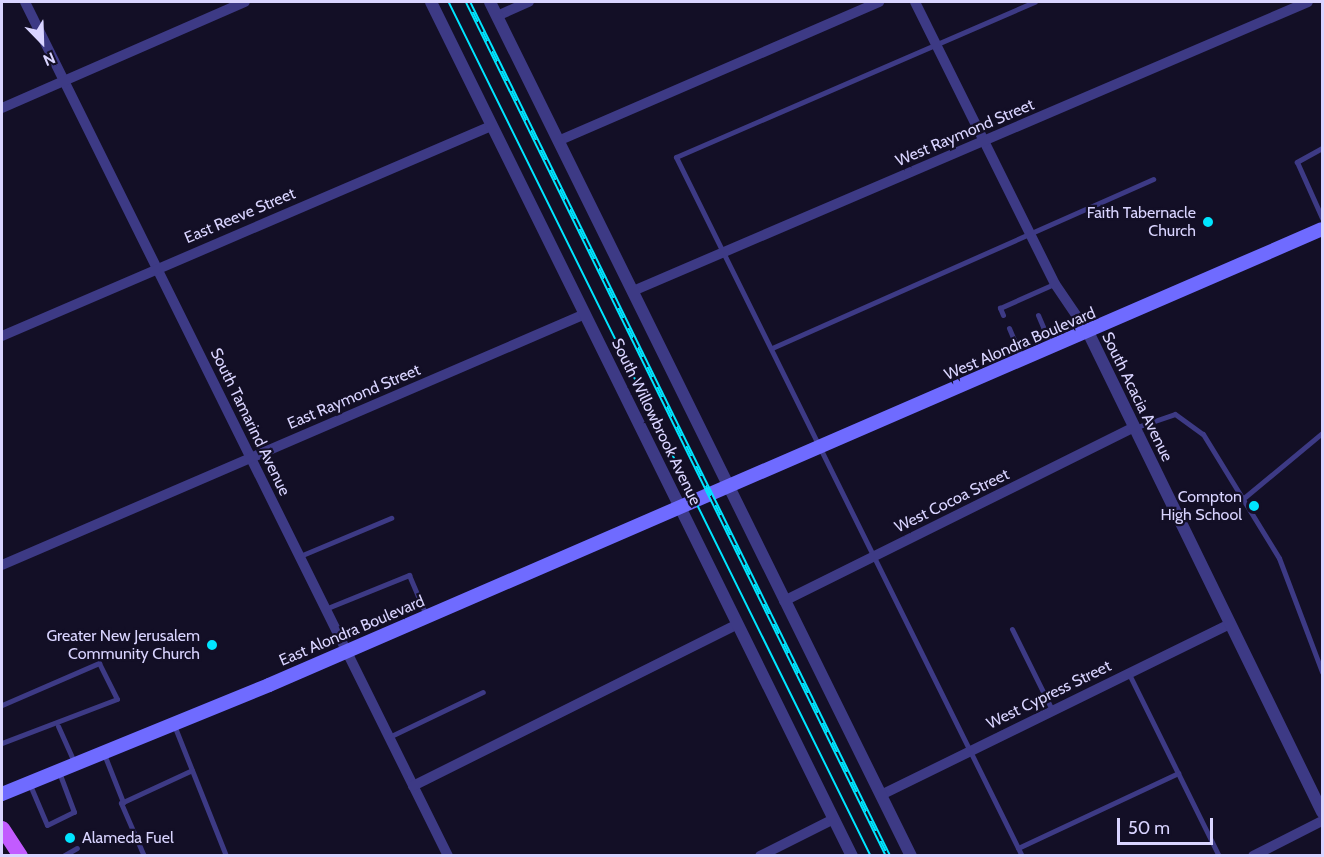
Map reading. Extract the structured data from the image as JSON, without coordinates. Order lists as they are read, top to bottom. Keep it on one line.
{"streets":{"main road":["West Alondra Boulevard","East Alondra Boulevard"],"street":["West Raymond Street","East Reeve Street","East Raymond Street","South Acacia Avenue","South Tamarind Avenue","South Willowbrook Avenue","West Cocoa Street","West Cypress Street"]},"crossings":[["West Raymond Street","South Acacia Avenue"],["East Reeve Street","South Tamarind Avenue"],["East Reeve Street","South Willowbrook Avenue"],["West Alondra Boulevard","South Acacia Avenue"],["West Alondra Boulevard","East Alondra Boulevard"],["East Raymond Street","South Tamarind Avenue"],["East Raymond Street","South Willowbrook Avenue"],["South Acacia Avenue","West Cocoa Street"],["South Acacia Avenue","West Cypress Street"],["South Tamarind Avenue","East Alondra Boulevard"],["South Willowbrook Avenue","East Alondra Boulevard"]],"places":["Faith Tabernacle Church","Compton High School","Greater New Jerusalem Community Church","Alameda Fuel"],"scale_bar":"50 m","north":"bottom right"}
